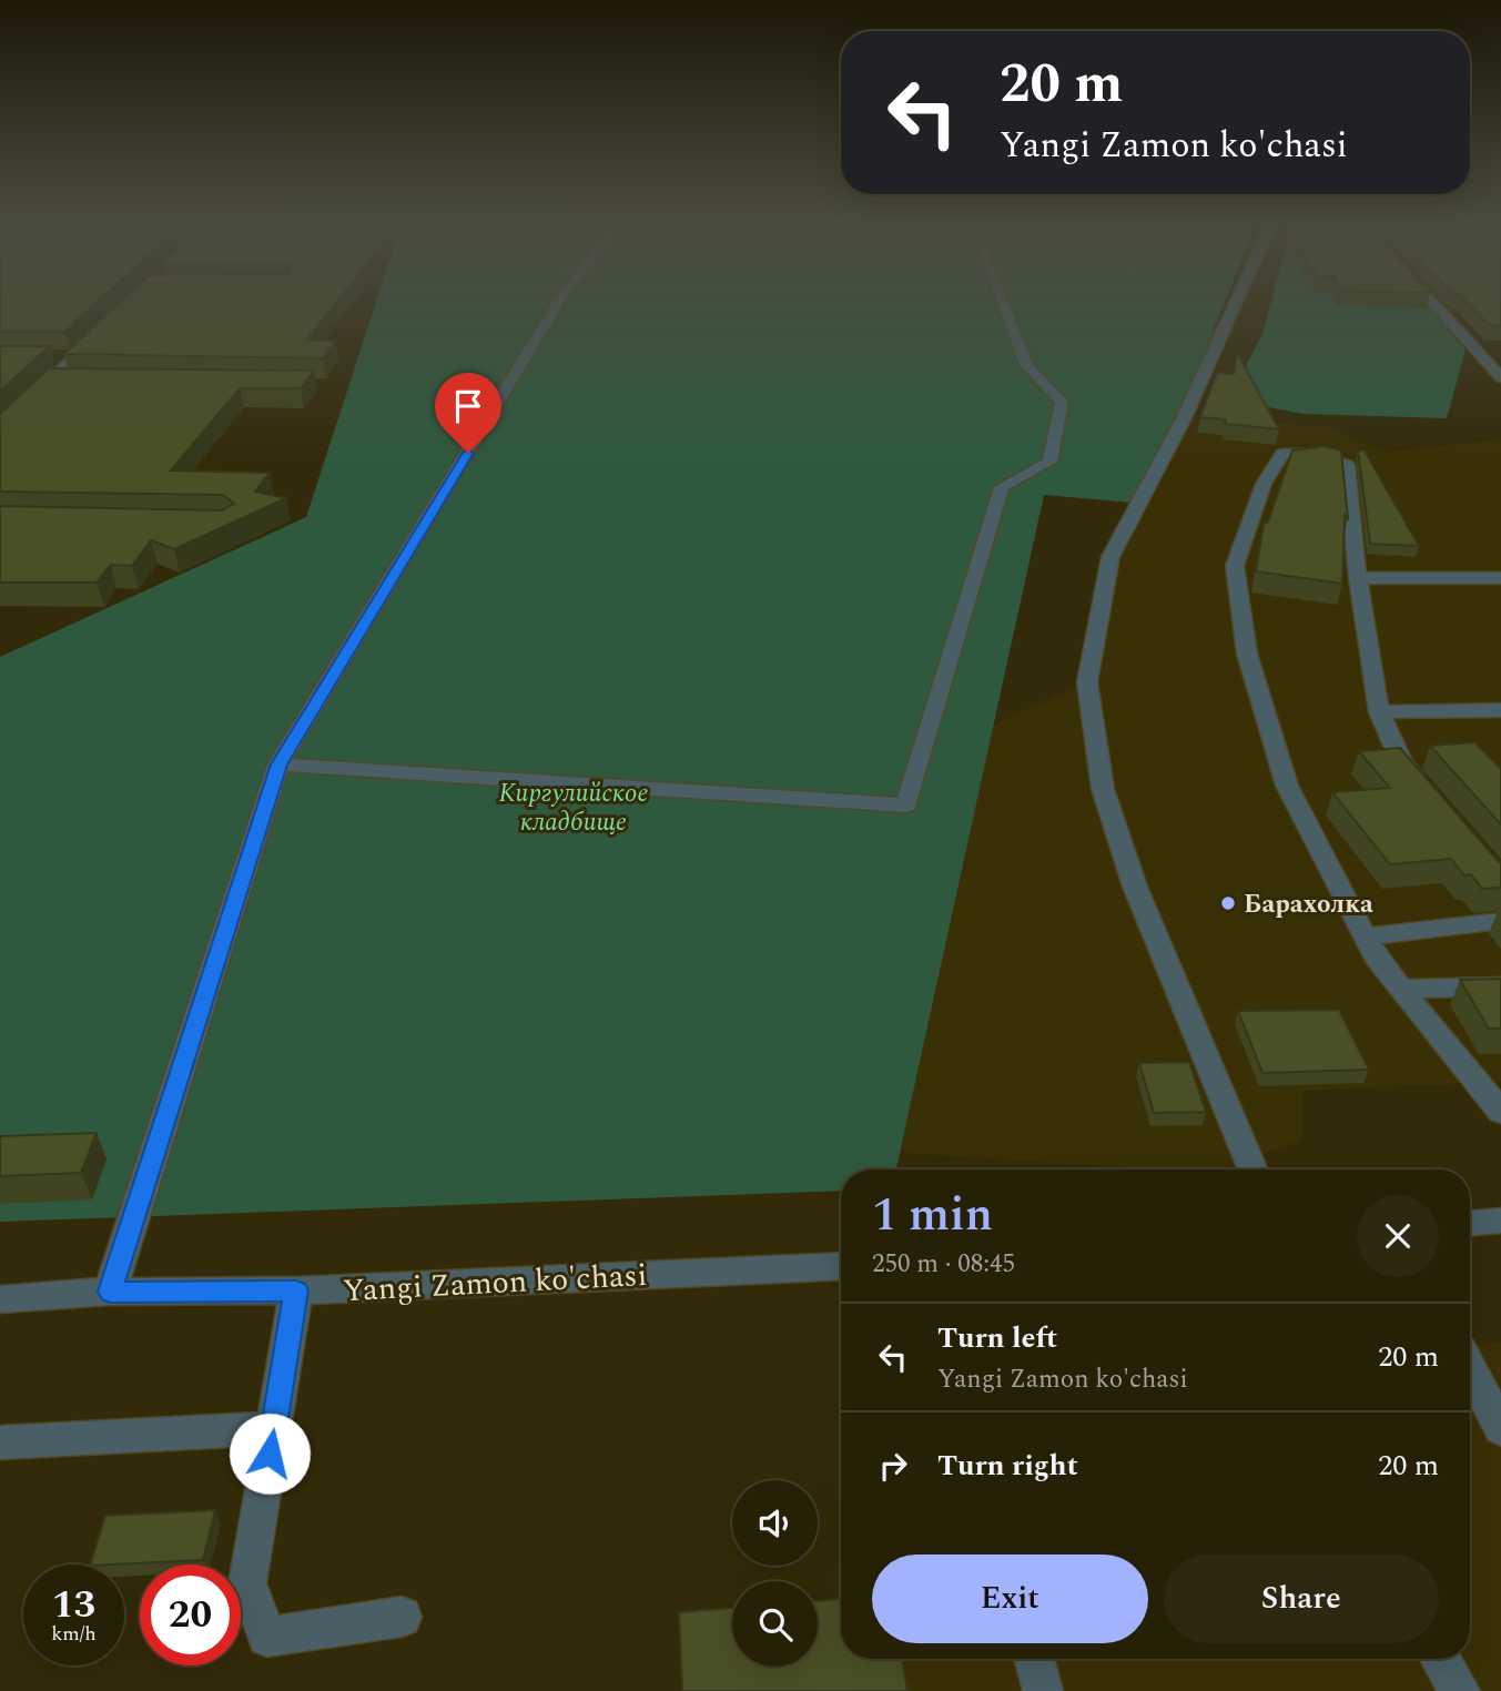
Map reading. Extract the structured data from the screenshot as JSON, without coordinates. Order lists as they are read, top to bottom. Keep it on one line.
{"streets":{"street":["Yangi Zamon ko'chasi"]},"parks":["Киргулийское кладбище"],"places":["Барахолка"],"page":{"turn":["20 m","Yangi Zamon ko'chasi"],"heading":["1 min","250 m · 08:45"],"list":[{"name":"Turn left","note":"Yangi Zamon ko'chasi","value":"20 m"},{"name":"Turn right","value":"20 m"}],"buttons":["Exit","Share"],"speed":"13 km/h","limit":"20"}}
